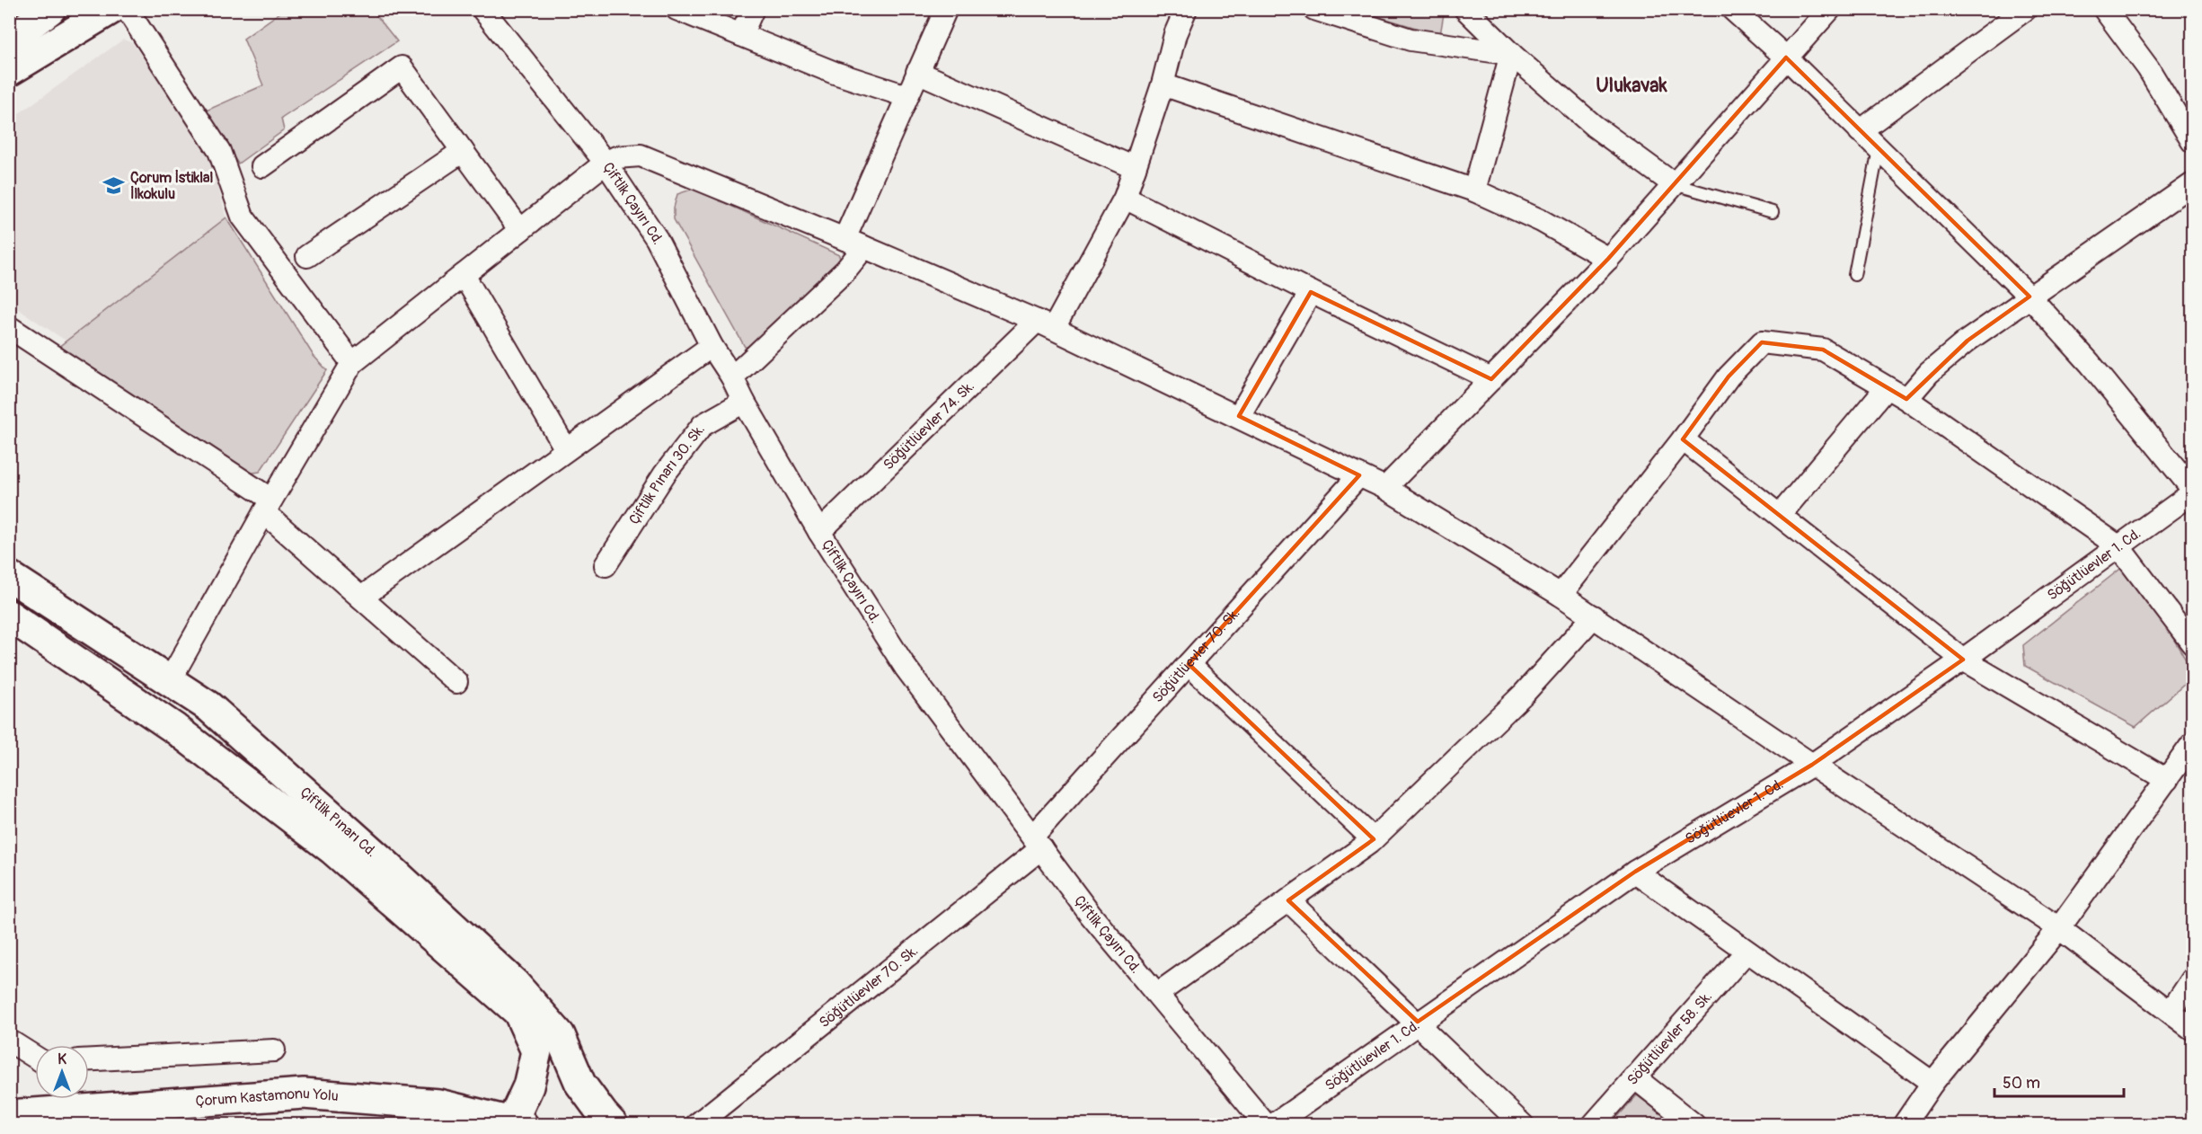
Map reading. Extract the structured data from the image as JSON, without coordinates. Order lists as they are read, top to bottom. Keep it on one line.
{"streets":{"main road":["Çiftlik Pınarı Cd.","Çorum Kastamonu Yolu"],"street":["Çiftlik Çayırı Cd.","Söğütlüevler 74. Sk.","Çiftlik Pınarı 30. Sk.","Söğütlüevler 1. Cd.","Söğütlüevler 70. Sk.","Söğütlüevler 58. Sk."]},"crossings":[["Çiftlik Çayırı Cd.","Söğütlüevler 74. Sk."],["Çiftlik Çayırı Cd.","Çiftlik Pınarı 30. Sk."],["Çiftlik Çayırı Cd.","Söğütlüevler 70. Sk."],["Çiftlik Pınarı Cd.","Çorum Kastamonu Yolu"]],"districts":["Ulukavak"],"places":{"school or university":["Çorum İstiklal İlkokulu"]},"scale_bar":"50 m","north":"top"}
